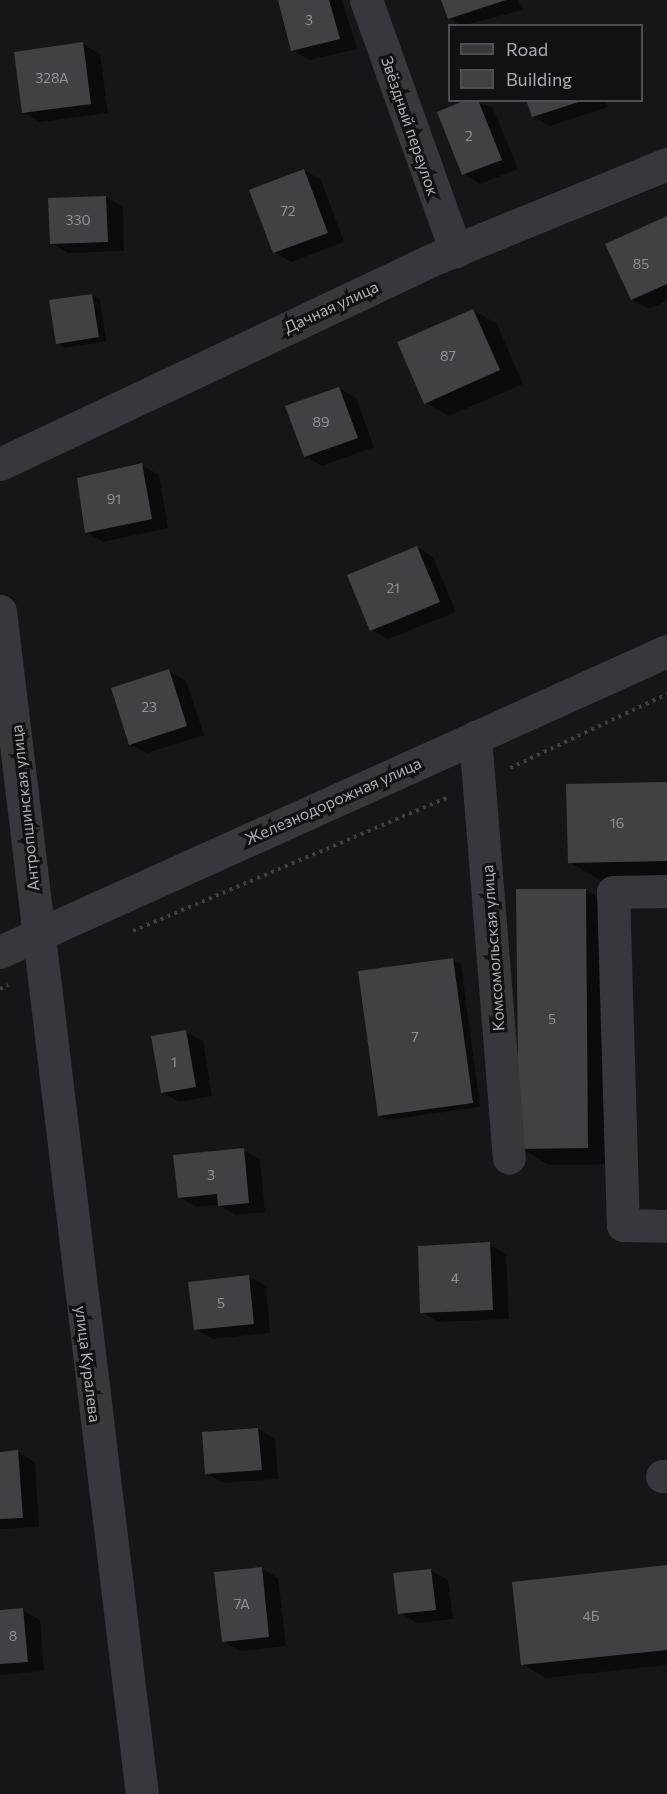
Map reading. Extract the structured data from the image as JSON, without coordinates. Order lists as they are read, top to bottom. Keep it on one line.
{"streets":{"street":["Звёздный переулок","Дачная улица","Железнодорожная улица","Антропшинская улица","Комсомольская улица","улица Куралева"]},"crossings":[["Звёздный переулок","Дачная улица"],["Железнодорожная улица","Антропшинская улица"],["Железнодорожная улица","Комсомольская улица"],["Железнодорожная улица","улица Куралева"],["Антропшинская улица","улица Куралева"]],"house_numbers":["3","328А","2","72","330","85","87","89","91","21","23","16","5","7","1","3","4","5","7А","4Б","8"],"legend":["Road","Building"]}
